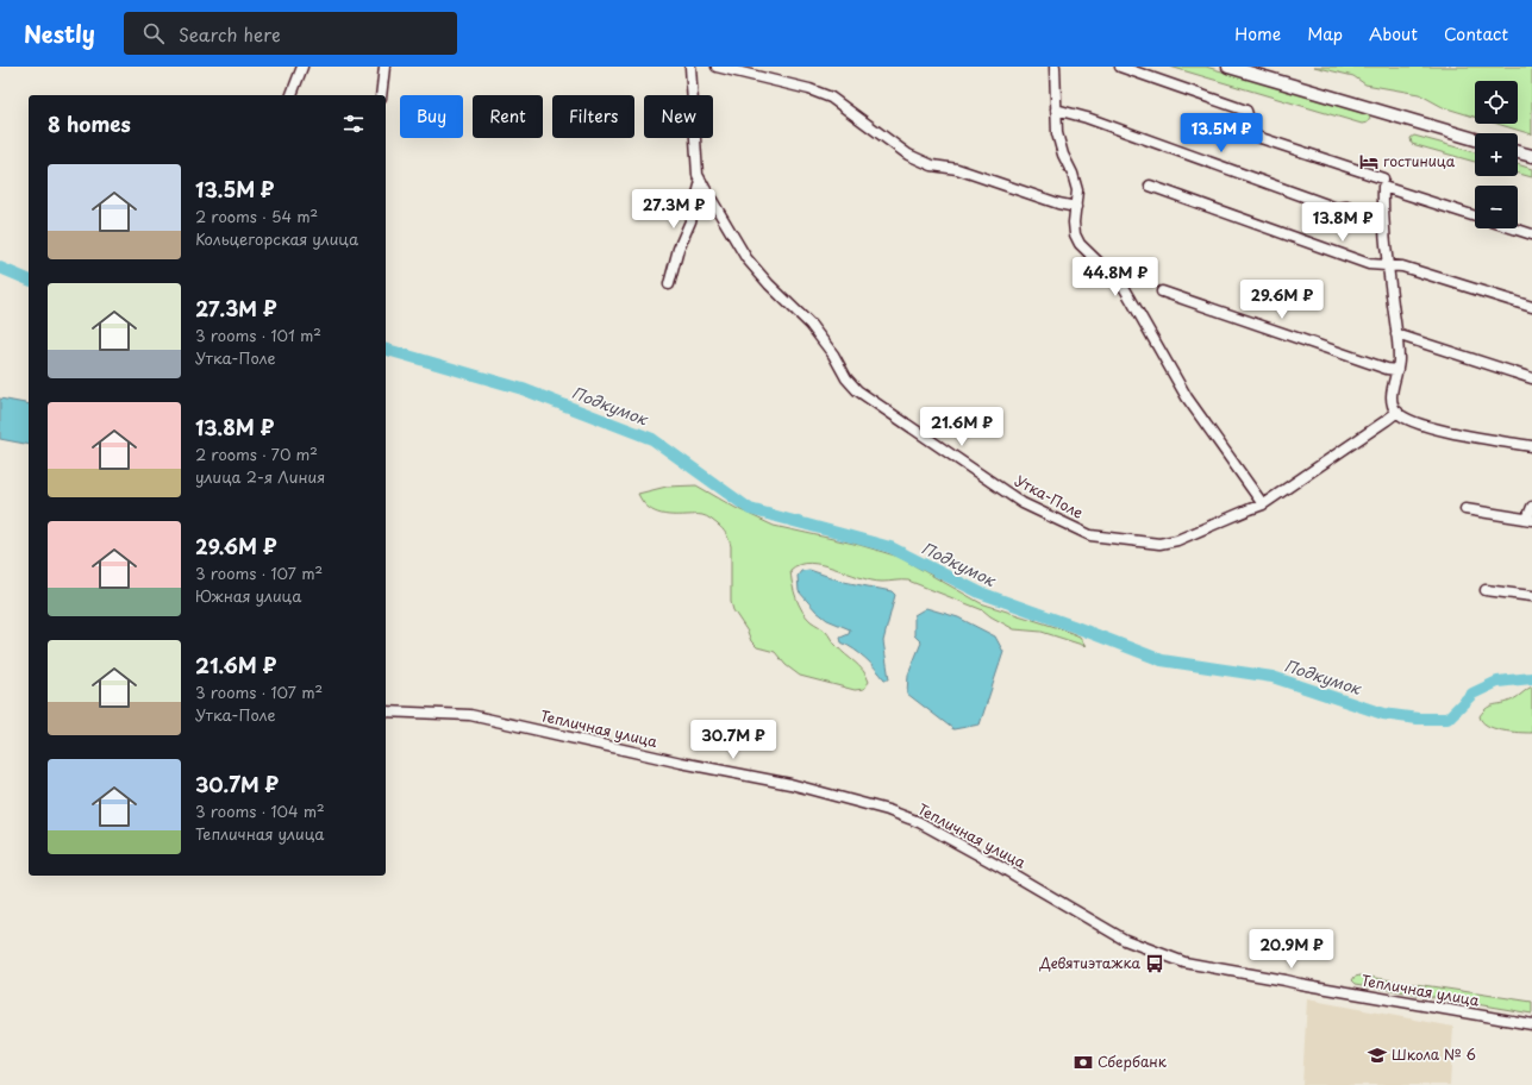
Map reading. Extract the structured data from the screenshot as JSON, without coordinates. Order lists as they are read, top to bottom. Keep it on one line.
{"streets":{"street":["Утка-Поле","Тепличная улица"]},"water":["Подкумок"],"places":{"hotel":["гостиница"],"bus stop":["Девятиэтажка"],"school or university":["Школа № 6"],"bank":["Сбербанк"]},"page":{"header":"Nestly","search":"Search here","nav":["Home","Map","About","Contact"],"map_buttons":["+","−"],"chip":["Buy","Rent","Filters","New"],"heading":"8 homes","price":["13.5M ₽","27.3M ₽","13.8M ₽","44.8M ₽","29.6M ₽","21.6M ₽","30.7M ₽","20.9M ₽"],"list":[{"name":"13.5M ₽","note":"2 rooms · 54 m² · Кольцегорская улица"},{"name":"27.3M ₽","note":"3 rooms · 101 m² · Утка-Поле"},{"name":"13.8M ₽","note":"2 rooms · 70 m² · улица 2-я Линия"},{"name":"29.6M ₽","note":"3 rooms · 107 m² · Южная улица"},{"name":"21.6M ₽","note":"3 rooms · 107 m² · Утка-Поле"},{"name":"30.7M ₽","note":"3 rooms · 104 m² · Тепличная улица"}]}}
